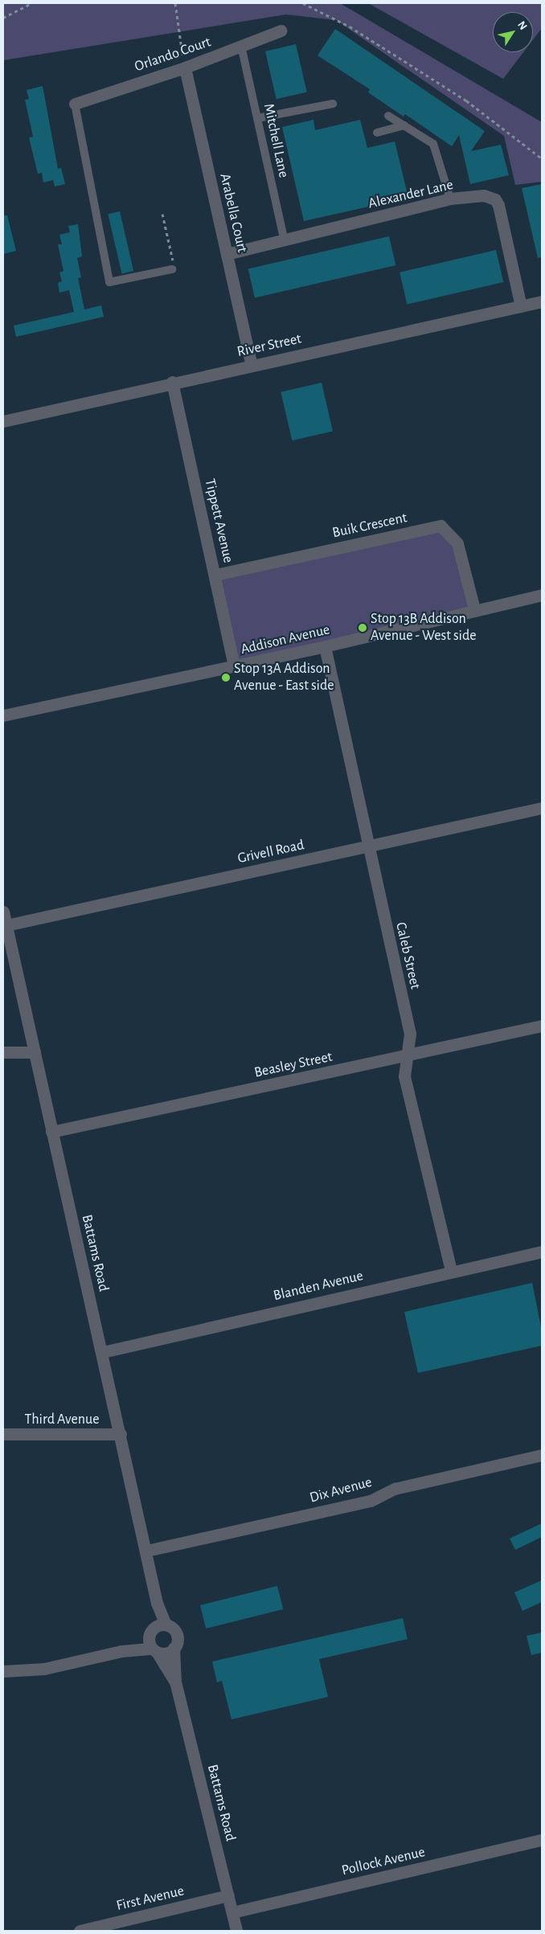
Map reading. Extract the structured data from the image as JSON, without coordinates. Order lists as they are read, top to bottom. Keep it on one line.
{"streets":{"street":["Orlando Court","Alexander Lane","Arabella Court","River Street","Tippett Avenue","Buik Crescent","Addison Avenue","Grivell Road","Caleb Street","Beasley Street","Battams Road","Blanden Avenue","Third Avenue","Dix Avenue","Pollock Avenue","First Avenue"],"lane":["Mitchell Lane"]},"crossings":[["Orlando Court","Mitchell Lane"],["Orlando Court","Arabella Court"],["Mitchell Lane","Alexander Lane"],["Alexander Lane","Arabella Court"],["Alexander Lane","River Street"],["Arabella Court","River Street"],["River Street","Tippett Avenue"],["Tippett Avenue","Buik Crescent"],["Tippett Avenue","Addison Avenue"],["Buik Crescent","Addison Avenue"],["Addison Avenue","Caleb Street"],["Grivell Road","Caleb Street"],["Grivell Road","Battams Road"],["Caleb Street","Beasley Street"],["Caleb Street","Blanden Avenue"],["Beasley Street","Battams Road"],["Battams Road","Blanden Avenue"],["Battams Road","Third Avenue"],["Battams Road","Dix Avenue"],["Battams Road","Pollock Avenue"],["Battams Road","First Avenue"]],"places":["Stop 13B Addison Avenue - West side","Stop 13A Addison Avenue - East side"],"north":"top right"}
